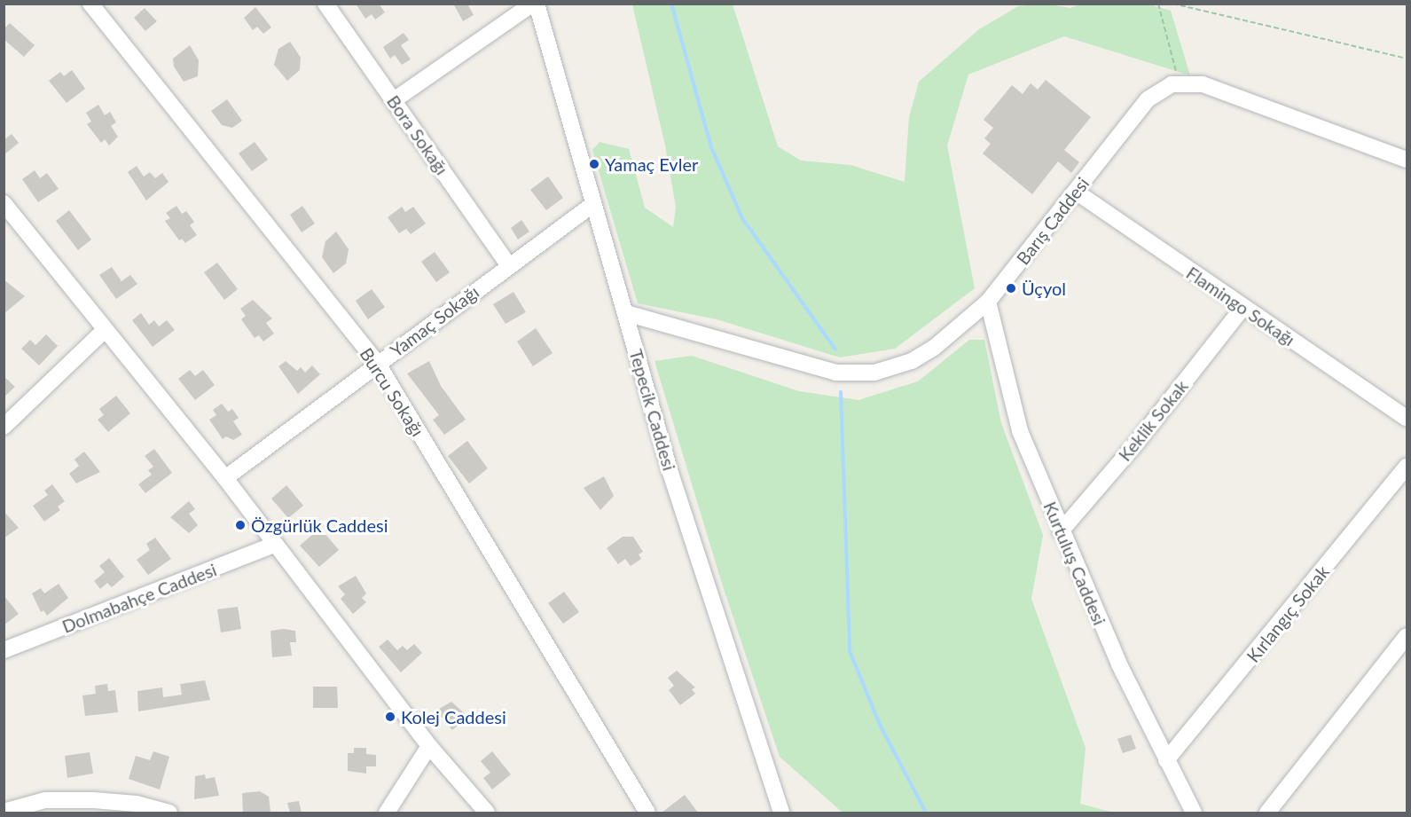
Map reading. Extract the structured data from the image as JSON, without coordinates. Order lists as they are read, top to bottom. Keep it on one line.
{"streets":{"street":["Bora Sokağı","Barış Caddesi","Flamingo Sokağı","Yamaç Sokağı","Burcu Sokağı","Tepecik Caddesi","Keklik Sokak","Kurtuluş Caddesi","Dolmabahçe Caddesi","Kırlangıç Sokak"]},"crossings":[["Bora Sokağı","Yamaç Sokağı"],["Barış Caddesi","Flamingo Sokağı"],["Barış Caddesi","Tepecik Caddesi"],["Barış Caddesi","Kurtuluş Caddesi"],["Flamingo Sokağı","Keklik Sokak"],["Yamaç Sokağı","Burcu Sokağı"],["Yamaç Sokağı","Tepecik Caddesi"],["Keklik Sokak","Kurtuluş Caddesi"],["Kurtuluş Caddesi","Kırlangıç Sokak"]],"places":["Yamaç Evler","Üçyol","Özgürlük Caddesi","Kolej Caddesi"]}
